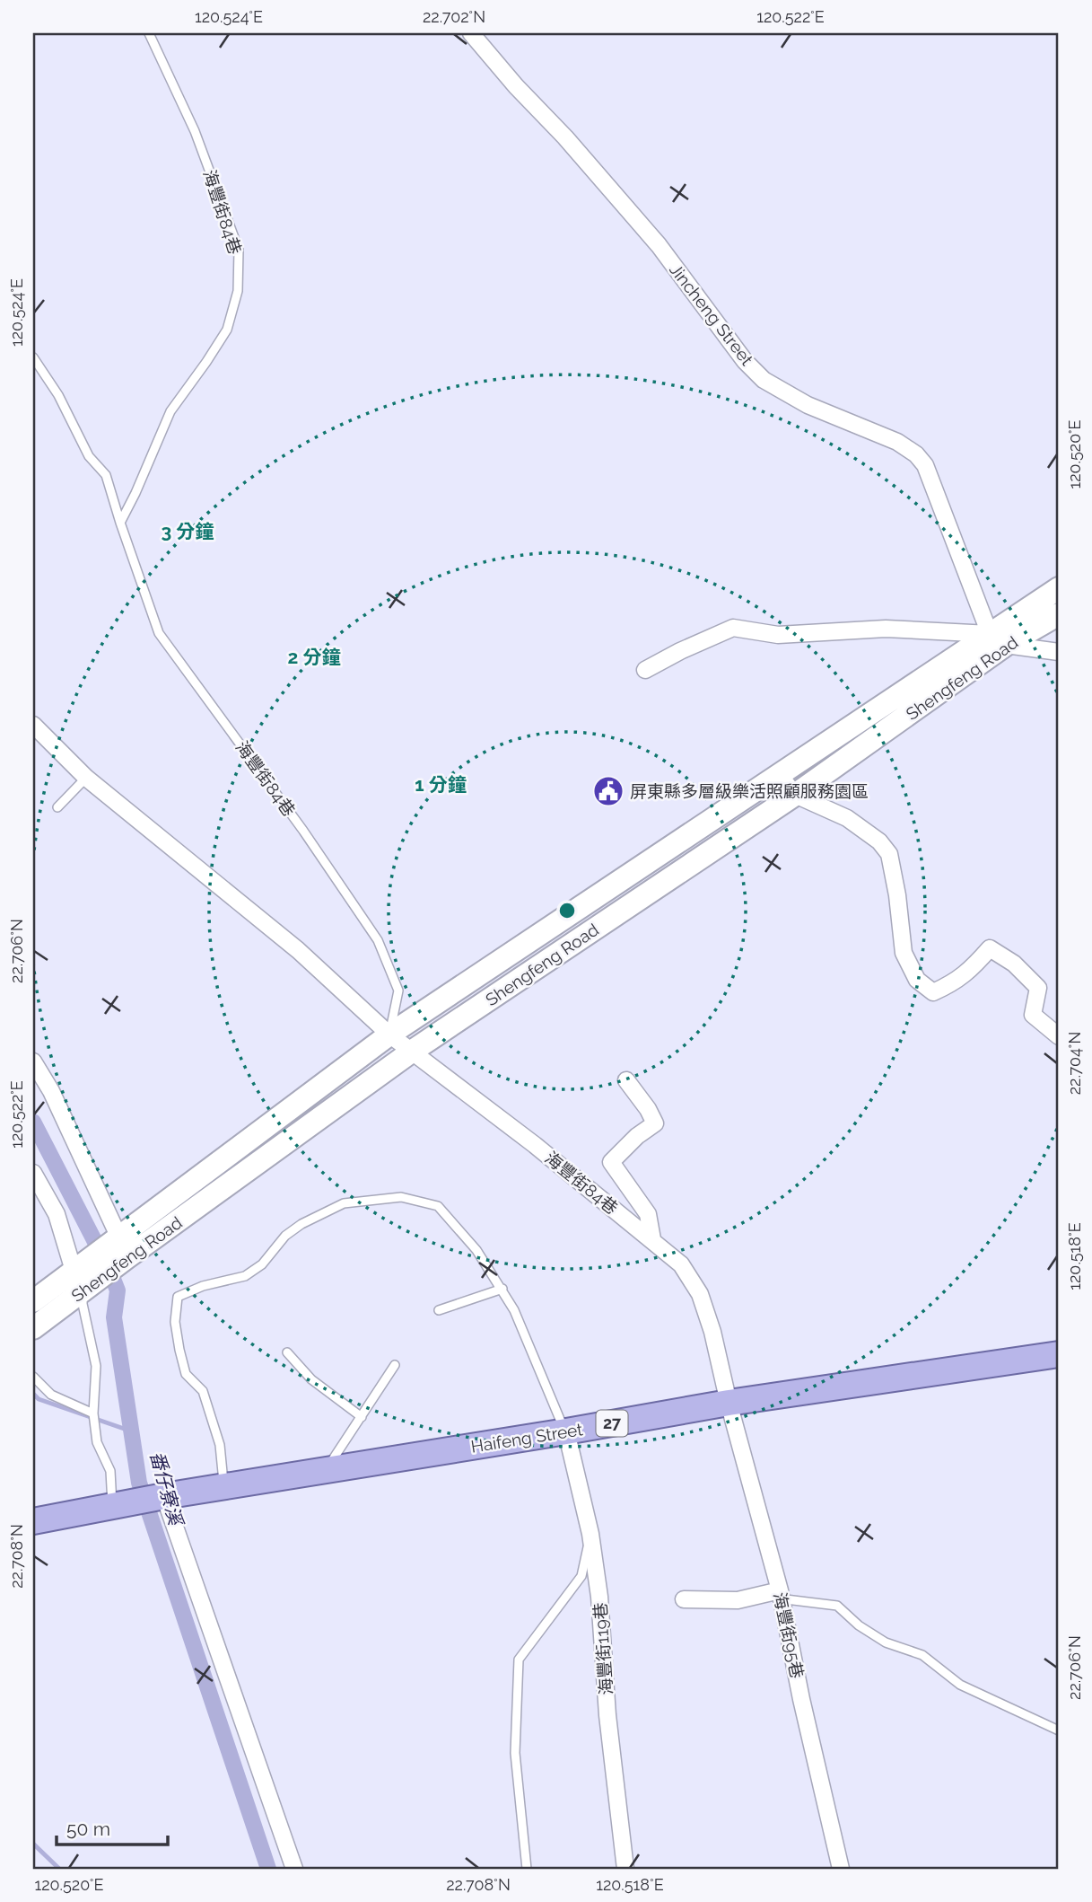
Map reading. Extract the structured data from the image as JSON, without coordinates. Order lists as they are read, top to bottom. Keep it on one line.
{"streets":{"main road":["27","Haifeng Street"],"street":["海豐街84巷","Jincheng Street","Shengfeng Road","海豐街95巷","海豐街119巷"]},"crossings":[["海豐街84巷","Shengfeng Road"],["海豐街84巷","Haifeng Street"],["海豐街84巷","海豐街95巷"],["Jincheng Street","Shengfeng Road"],["Haifeng Street","海豐街95巷"],["Haifeng Street","海豐街119巷"]],"water":["番仔寮溪"],"places":{"public building":["屏東縣多層級樂活照顧服務園區"]},"scale_bar":"50 m","coordinates":["120.524°E","22.702°N","120.522°E","120.520°E","22.706°N","22.704°N","120.518°E","22.708°N"],"rings":["3 分鐘","2 分鐘","1 分鐘"]}
